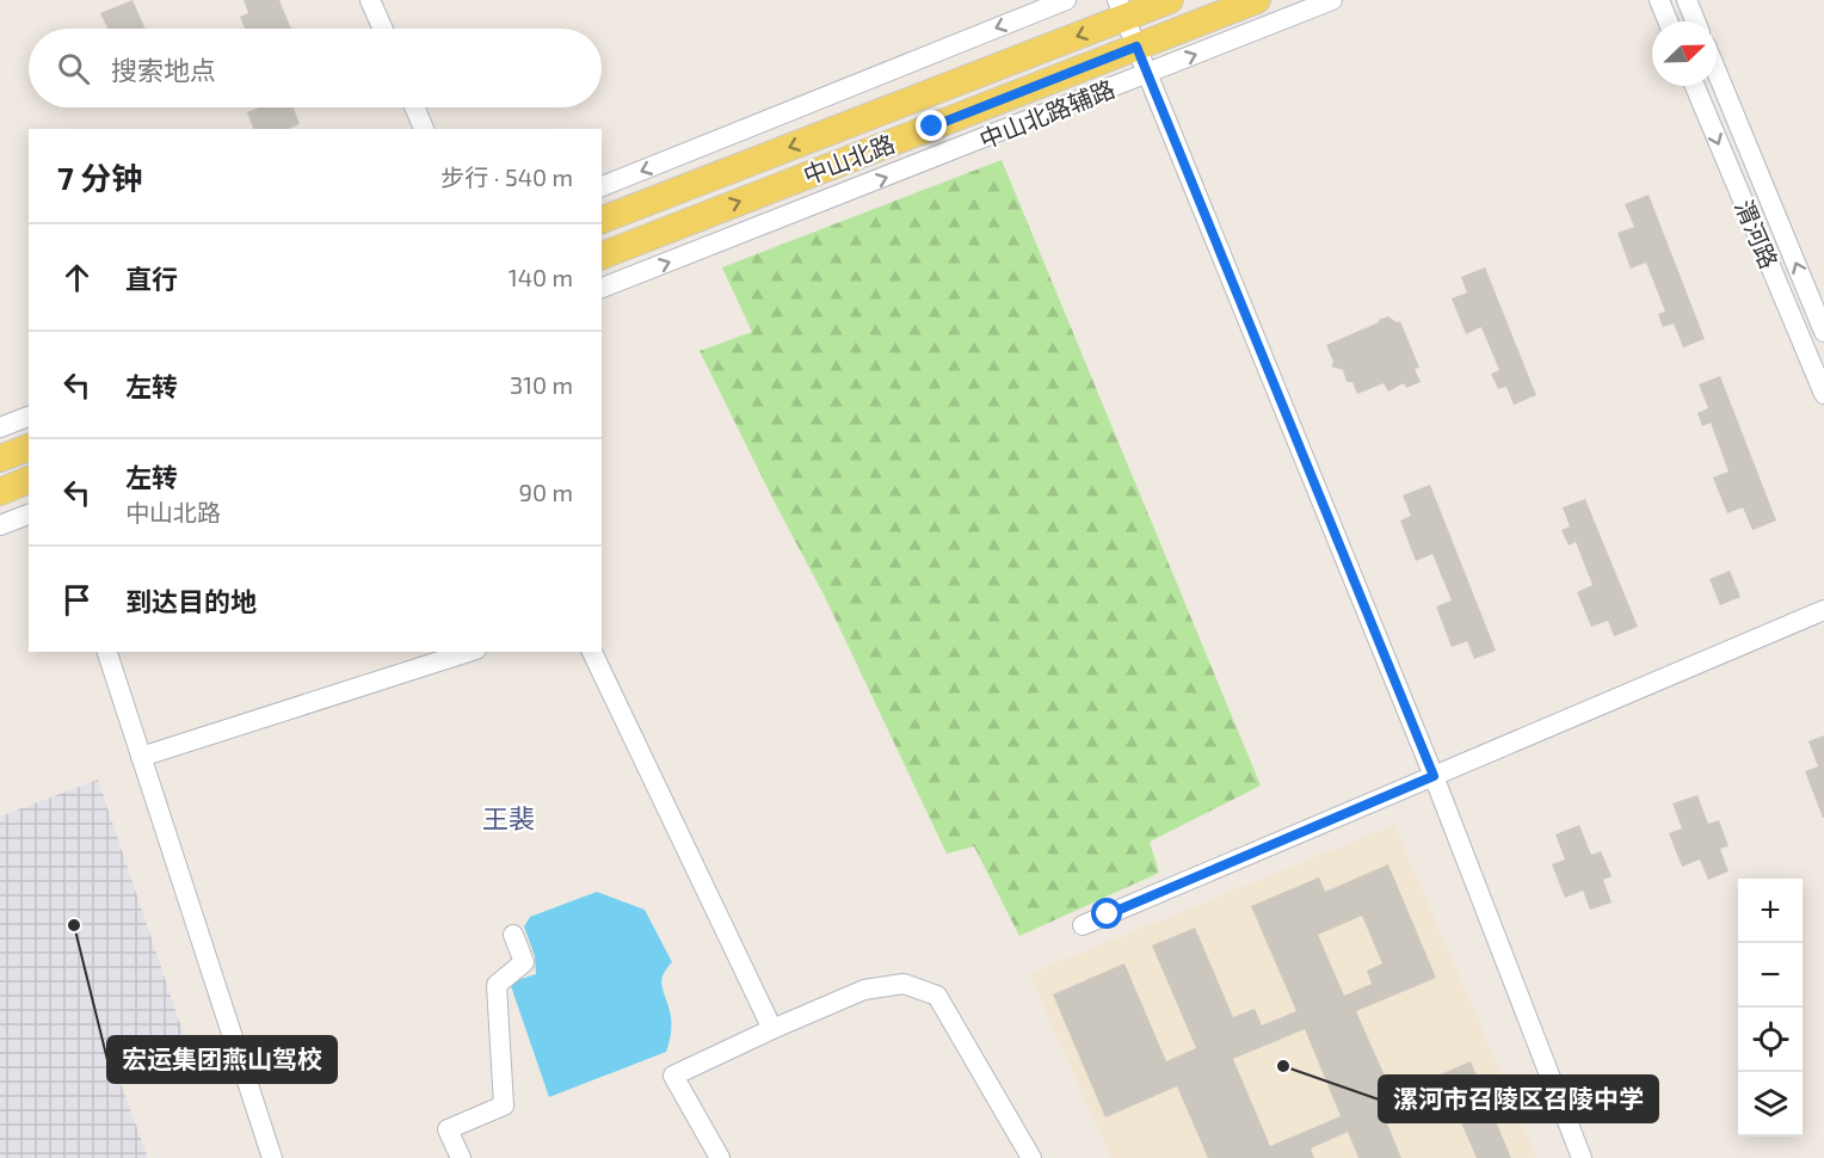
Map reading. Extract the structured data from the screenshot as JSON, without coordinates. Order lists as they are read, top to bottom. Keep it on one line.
{"streets":{"main road":["中山北路"],"street":["中山北路辅路","渭河路"]},"districts":["王裴"],"places":["宏运集团燕山驾校","漯河市召陵区召陵中学"],"north":"top right","page":{"search":"搜索地点","heading":["7 分钟","步行 · 540 m"],"list":[["直行","140 m"],["左转","310 m"],["左转","中山北路","90 m"],"到达目的地"],"map_buttons":["+","−"]}}
